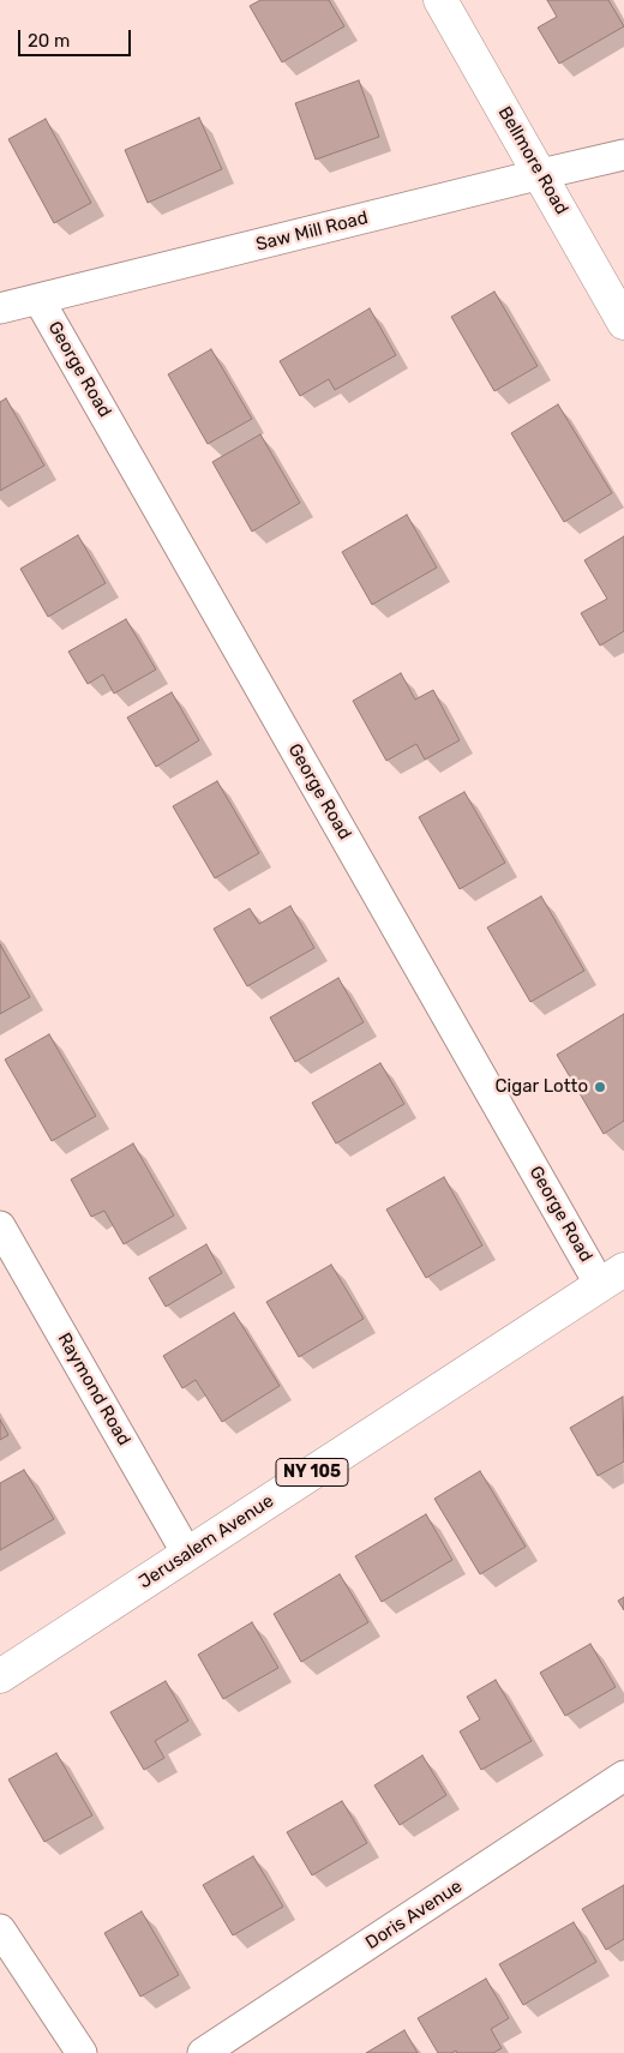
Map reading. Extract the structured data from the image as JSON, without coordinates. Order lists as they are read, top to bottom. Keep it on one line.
{"streets":{"main road":["Bellmore Road","NY 105","Jerusalem Avenue"],"street":["Saw Mill Road","George Road","Raymond Road","Doris Avenue"]},"crossings":[["Bellmore Road","Saw Mill Road"],["Saw Mill Road","George Road"],["George Road","Jerusalem Avenue"],["Raymond Road","Jerusalem Avenue"]],"places":["Cigar Lotto"],"scale_bar":"20 m"}
